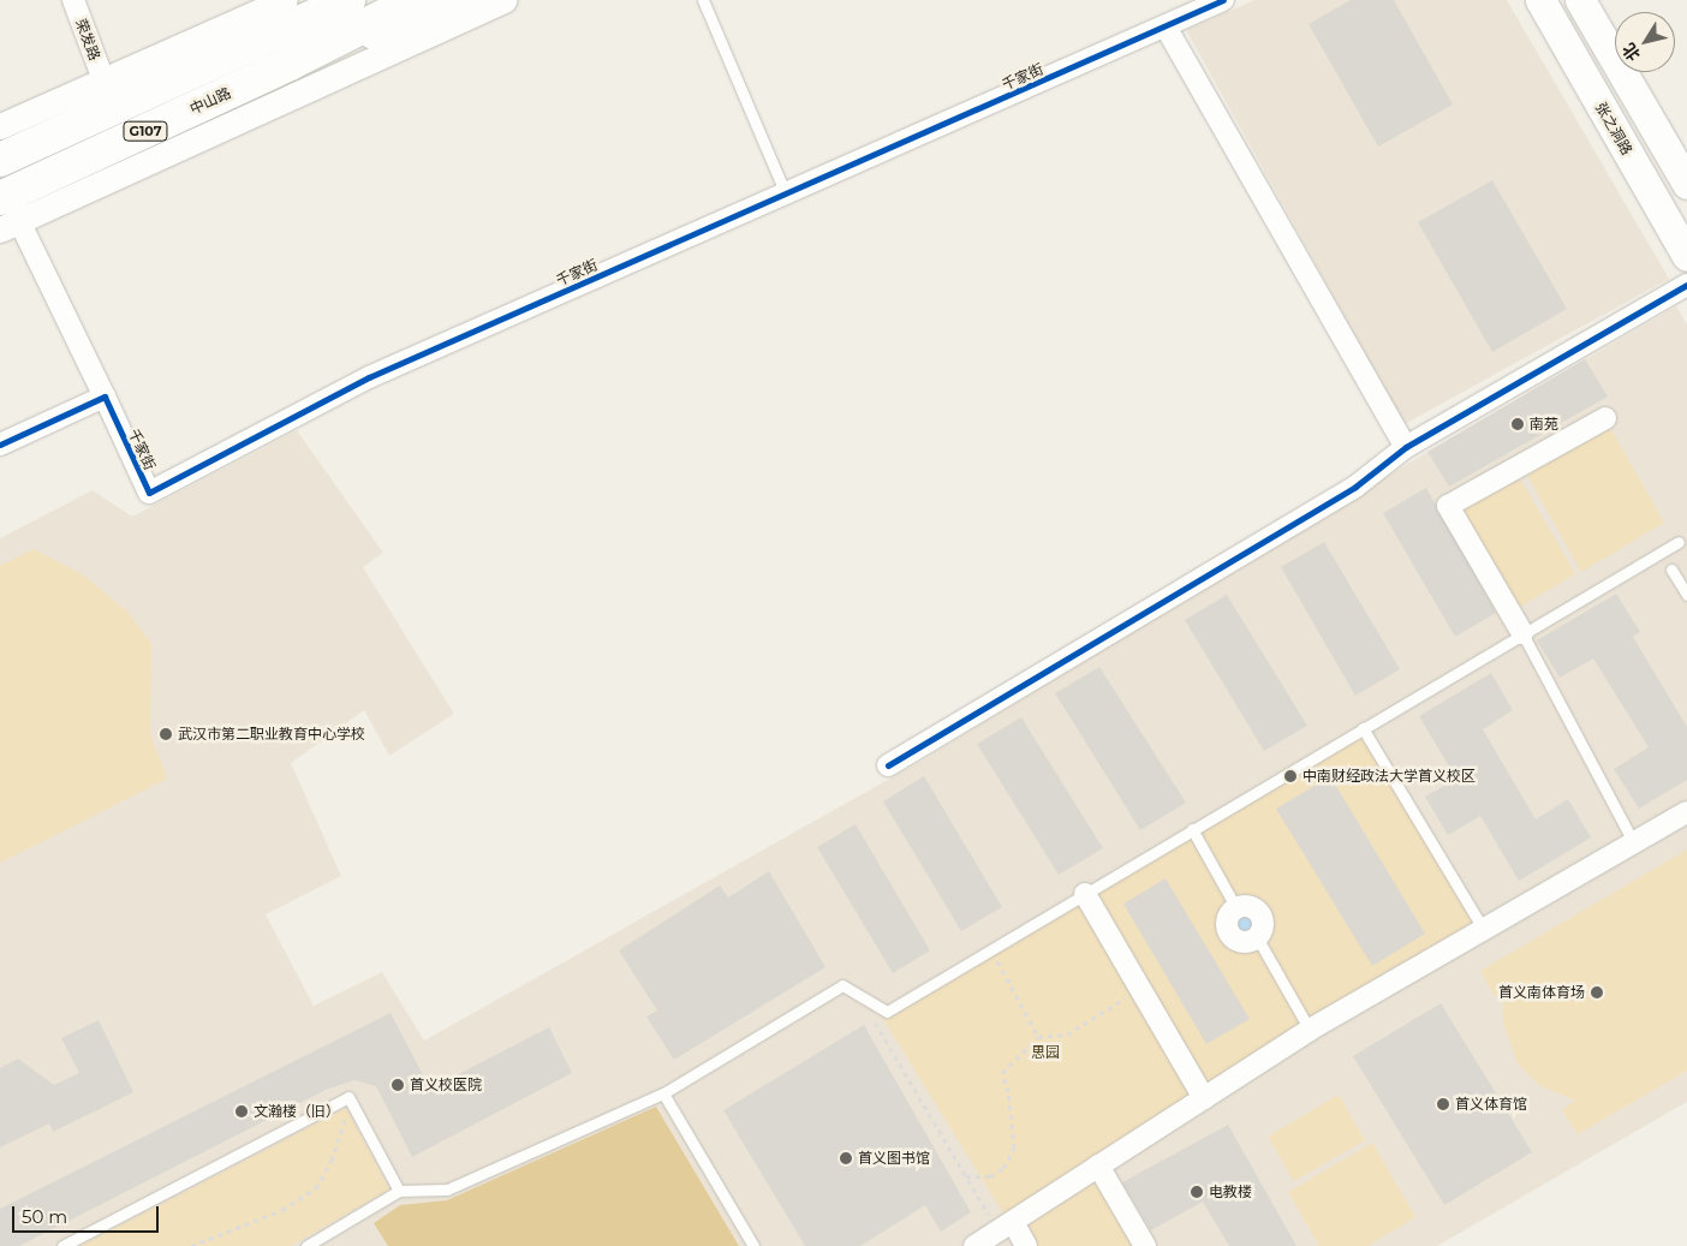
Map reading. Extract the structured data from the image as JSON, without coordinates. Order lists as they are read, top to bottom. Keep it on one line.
{"streets":{"main road":["中山路","张之洞路","G107"],"street":["荣发路","千家街"]},"parks":["思园"],"places":["南苑","武汉市第二职业教育中心学校","中南财经政法大学首义校区","首义南体育场","首义校医院","首义体育馆","文瀚楼（旧）","首义图书馆","电教楼"],"scale_bar":"50 m","north":"bottom left"}
